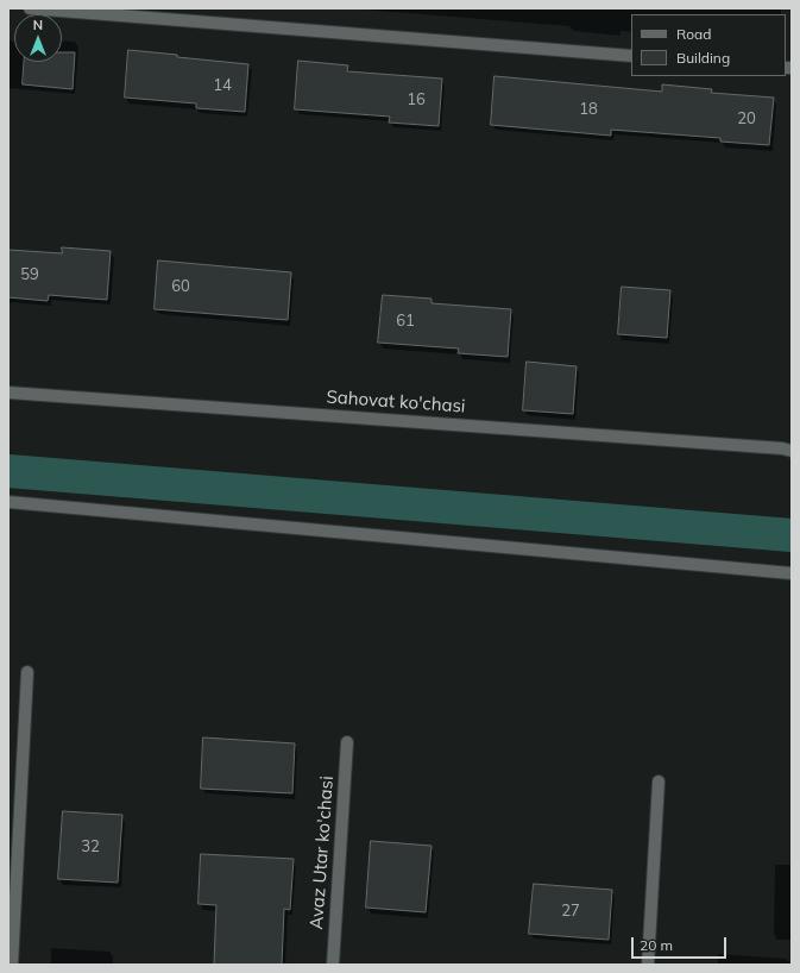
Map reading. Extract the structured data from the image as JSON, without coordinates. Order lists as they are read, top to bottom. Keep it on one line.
{"streets":{"street":["Sahovat ko'chasi","Avaz Utar ko'chasi"]},"house_numbers":["14","16","18","20","59","60","61","32","27"],"legend":["Road","Building"],"scale_bar":"20 m","north":"top"}
